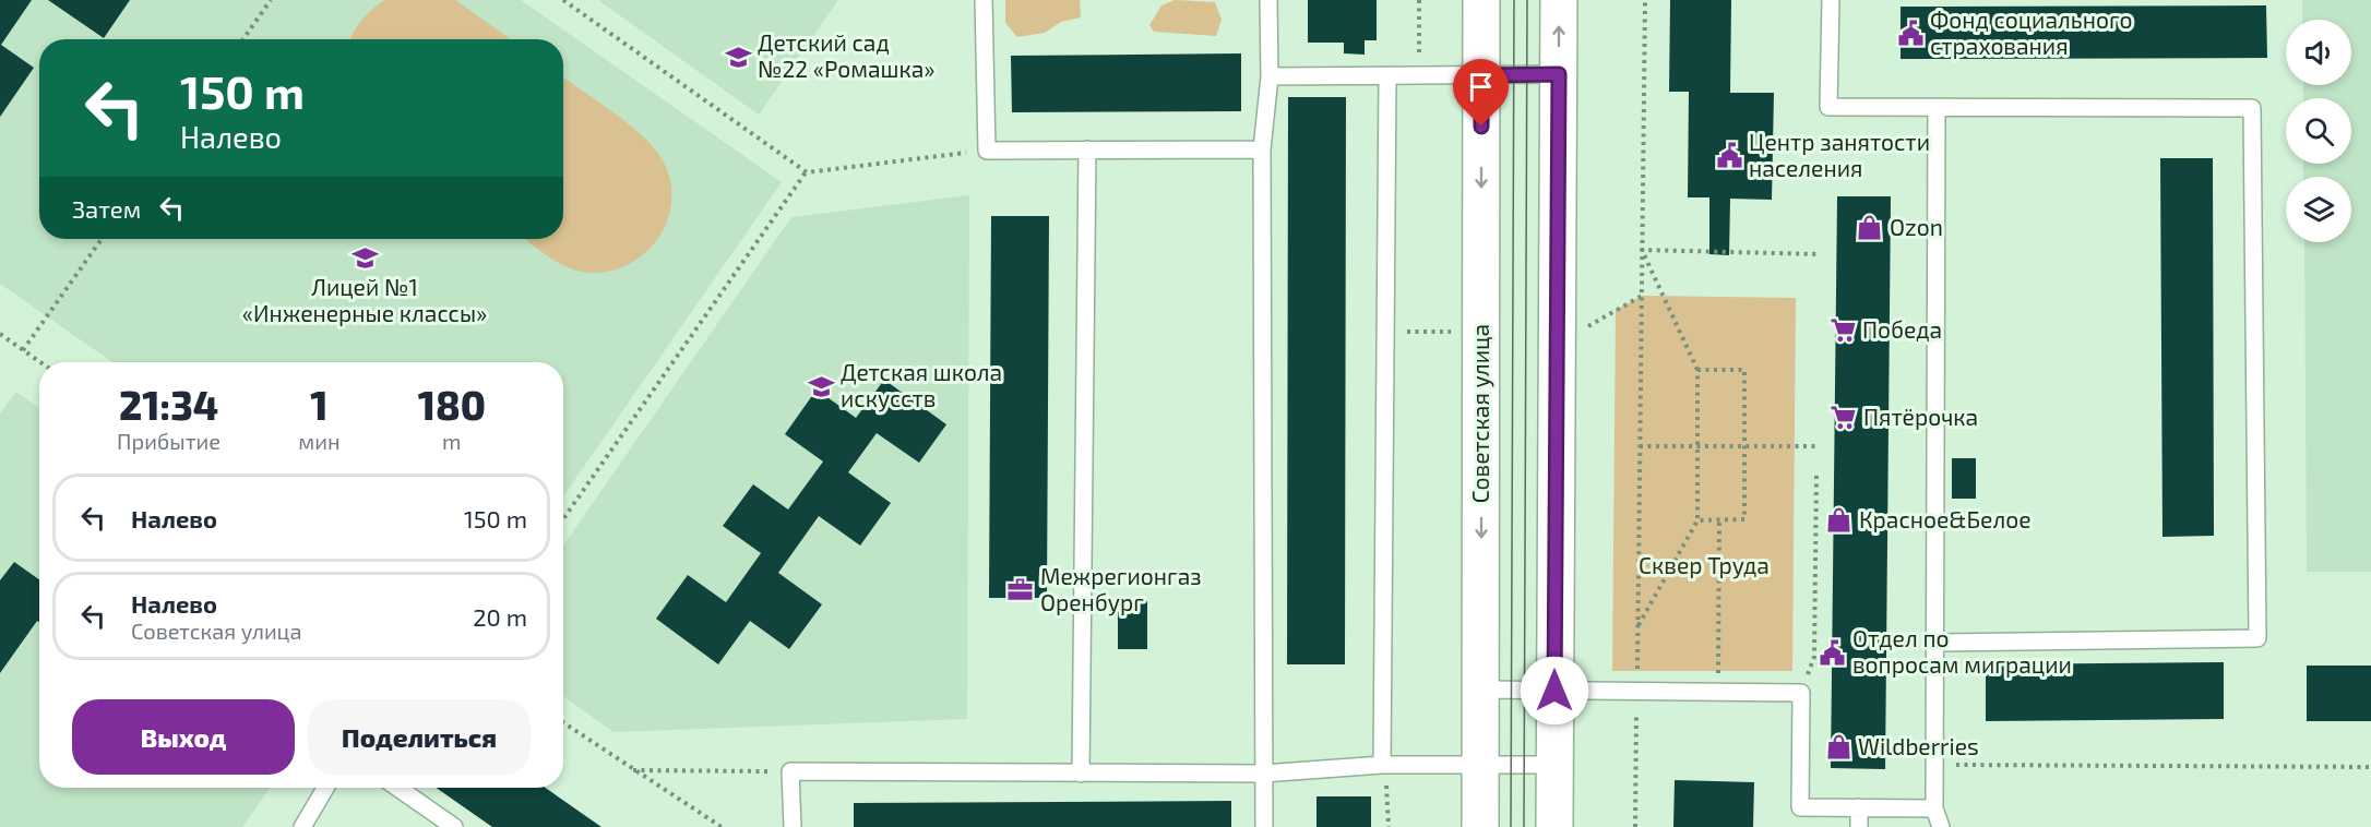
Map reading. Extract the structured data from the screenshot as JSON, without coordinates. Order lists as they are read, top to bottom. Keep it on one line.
{"streets":{"main road":["Советская улица"]},"parks":["Сквер Труда"],"places":{"public building":["Фонд социального страхования","Центр занятости населения","Отдел по вопросам миграции"],"school or university":["Детский сад №22 «Ромашка»","Лицей №1 «Инженерные классы»","Детская школа искусств"],"shop":["Ozon","Красное&Белое","Wildberries"],"supermarket":["Победа","Пятёрочка"],"office":["Межрегионгаз Оренбург"]},"page":{"turn":["150 m","Налево"],"then":"Затем","eta":["21:34","Прибытие","1","мин","180","m"],"list":[{"name":"Налево","value":"150 m"},{"name":"Налево","note":"Советская улица","value":"20 m"}],"buttons":["Выход","Поделиться"]}}
